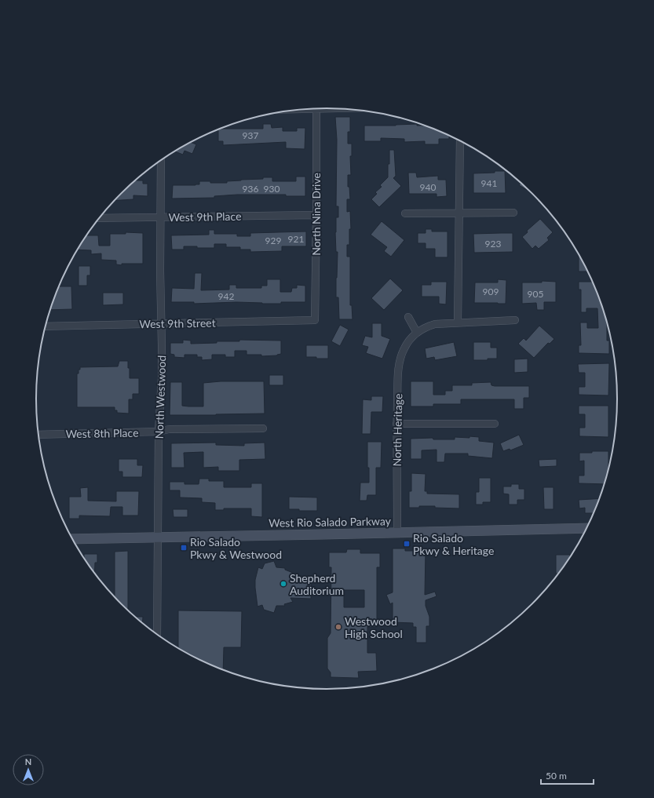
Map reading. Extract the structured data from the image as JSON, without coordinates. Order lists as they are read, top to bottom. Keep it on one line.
{"streets":{"main road":["West Rio Salado Parkway"],"street":["North Nina Drive","West 9th Place","West 9th Street","North Westwood","North Heritage","West 8th Place"]},"crossings":[["North Nina Drive","West 9th Place"],["North Nina Drive","West 9th Street"],["West 9th Place","North Westwood"],["West 9th Street","North Westwood"],["North Westwood","West 8th Place"],["North Westwood","West Rio Salado Parkway"],["North Heritage","West Rio Salado Parkway"]],"places":{"transit":["Rio Salado Pkwy & Heritage","Rio Salado Pkwy & Westwood"],"other":["Shepherd Auditorium","Westwood High School"]},"house_numbers":["937","941","940","936","930","921","929","923","909","905","942"],"scale_bar":"50 m","north":"top"}
